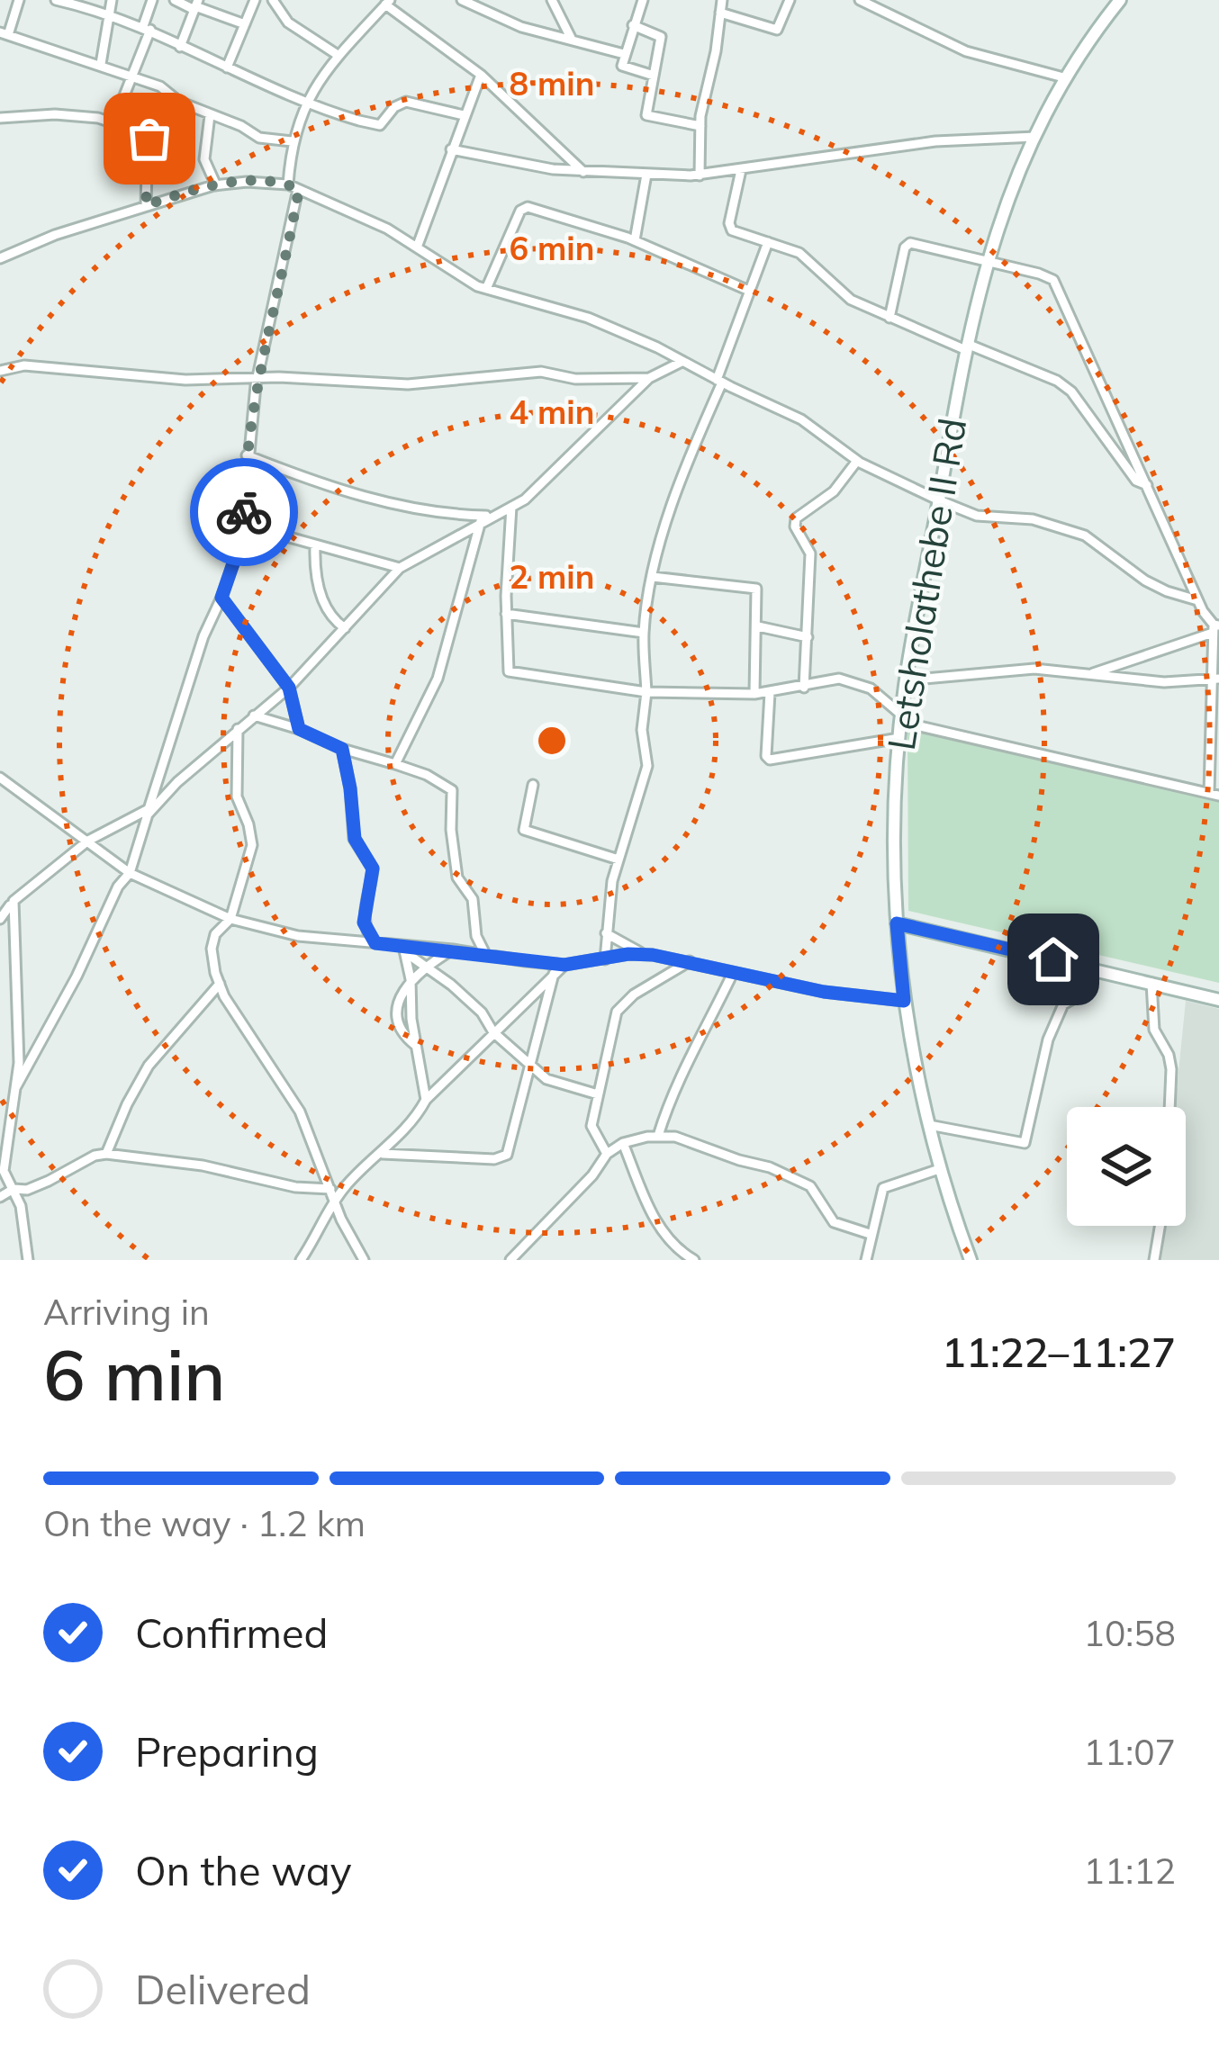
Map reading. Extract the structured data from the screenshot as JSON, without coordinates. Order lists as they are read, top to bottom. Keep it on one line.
{"streets":{"street":["Letsholathebe II Rd"]},"page":{"heading":["6 min","Arriving in","11:22–11:27"],"bar":"On the way · 1.2 km","list":[["Confirmed","10:58"],["Preparing","11:07"],["On the way","11:12"],"Delivered"]},"rings":["8 min","6 min","4 min","2 min"]}
